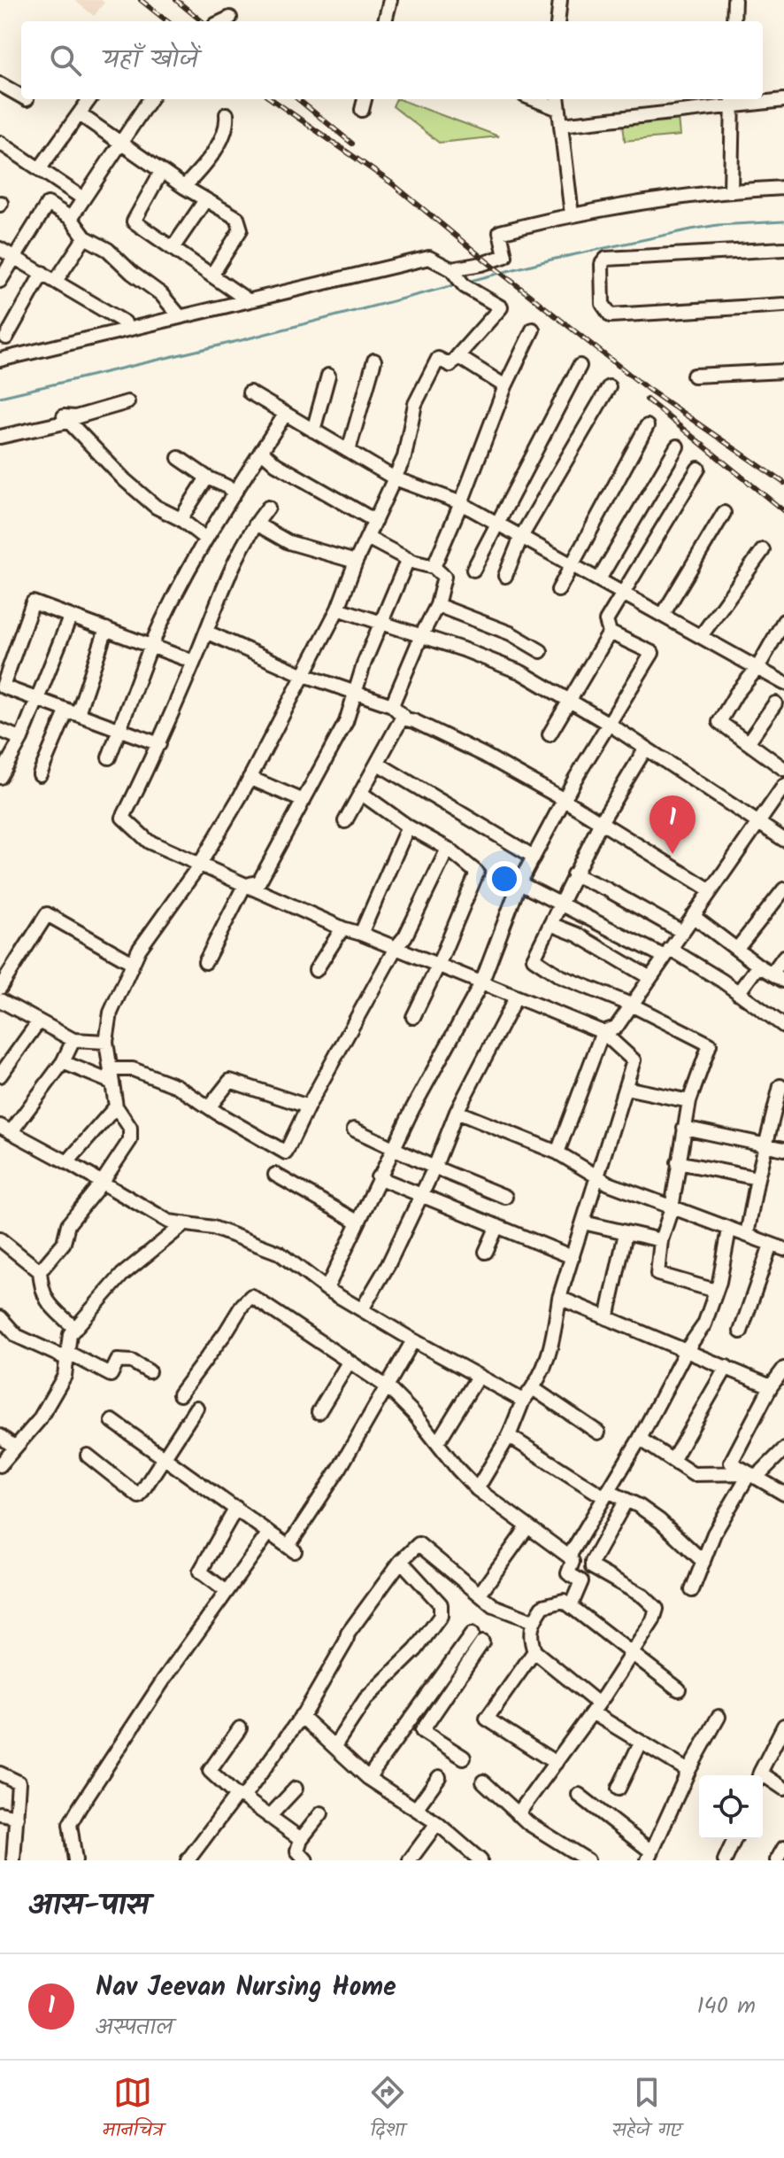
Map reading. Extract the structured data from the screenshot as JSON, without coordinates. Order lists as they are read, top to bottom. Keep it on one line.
{"page":{"search":"यहाँ खोजें","pins":"1","heading":"आस-पास","list":[{"mark":"1","name":"Nav Jeevan Nursing Home","note":"अस्पताल","value":"140 m"}],"nav":["मानचित्र","दिशा","सहेजे गए"]}}
